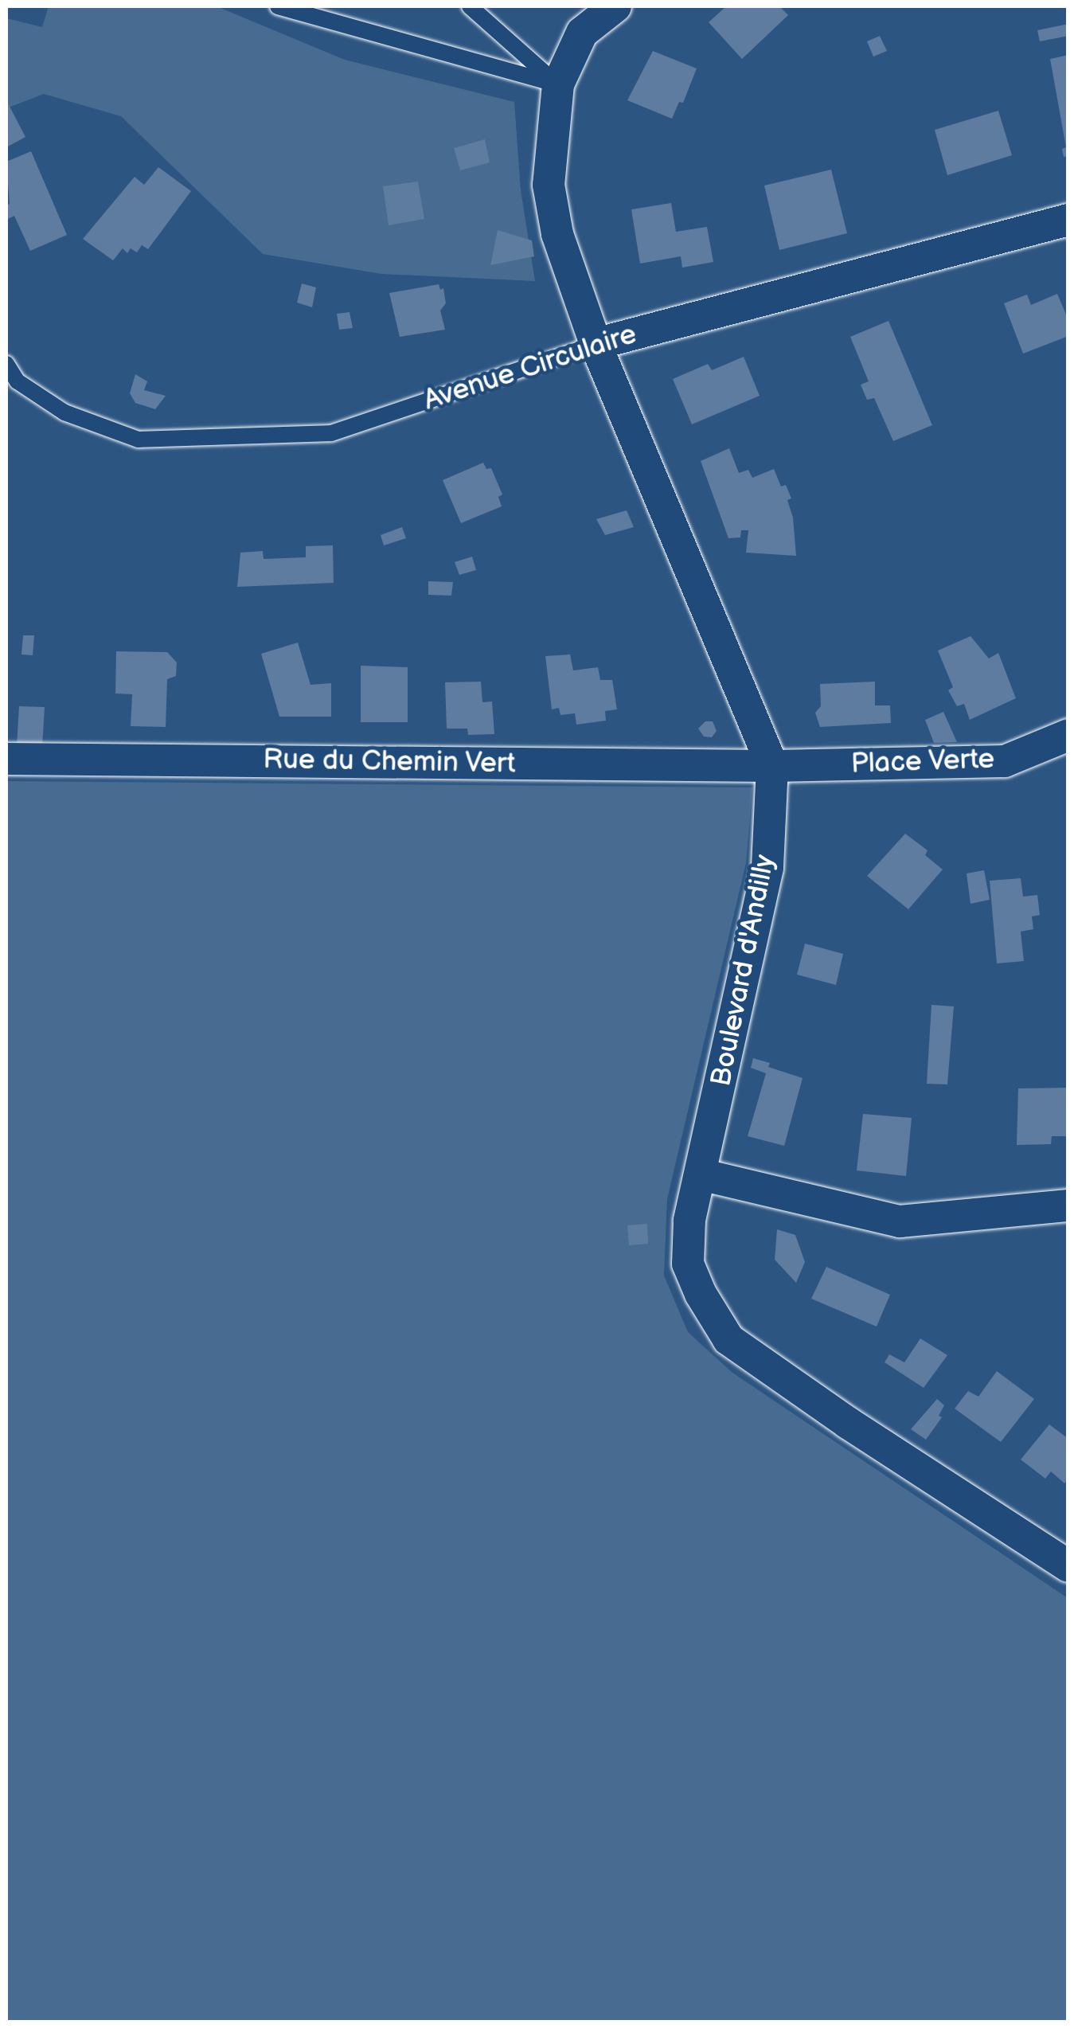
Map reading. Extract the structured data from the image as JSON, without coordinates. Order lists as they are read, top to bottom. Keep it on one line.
{"streets":{"street":["Avenue Circulaire","Rue du Chemin Vert","Place Verte","Boulevard d'Andilly"]},"crossings":[["Avenue Circulaire","Boulevard d'Andilly"],["Rue du Chemin Vert","Place Verte"],["Rue du Chemin Vert","Boulevard d'Andilly"],["Place Verte","Boulevard d'Andilly"]]}
